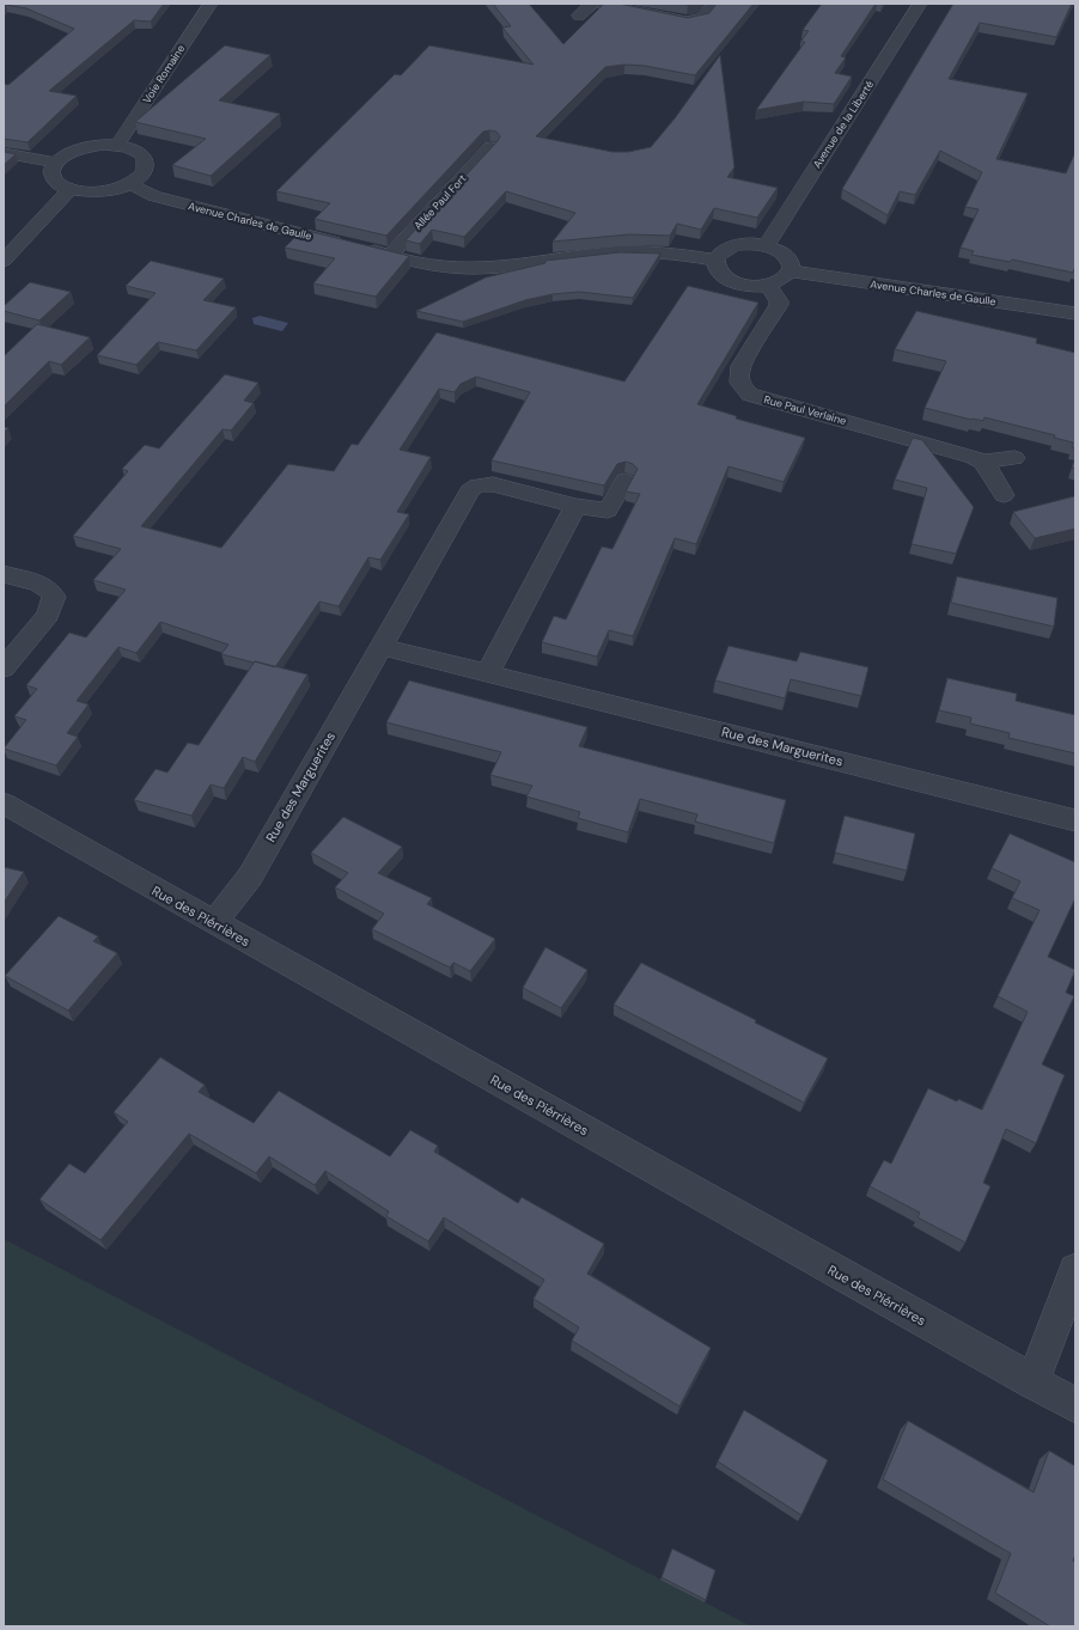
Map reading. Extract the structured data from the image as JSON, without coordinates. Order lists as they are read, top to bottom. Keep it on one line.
{"streets":{"street":["Voie Romaine","Avenue de la Liberté","Allée Paul Fort","Avenue Charles de Gaulle","Rue Paul Verlaine","Rue des Marguerites","Rue des Piérrières"]},"crossings":[["Allée Paul Fort","Avenue Charles de Gaulle"],["Rue des Marguerites","Rue des Piérrières"]]}
